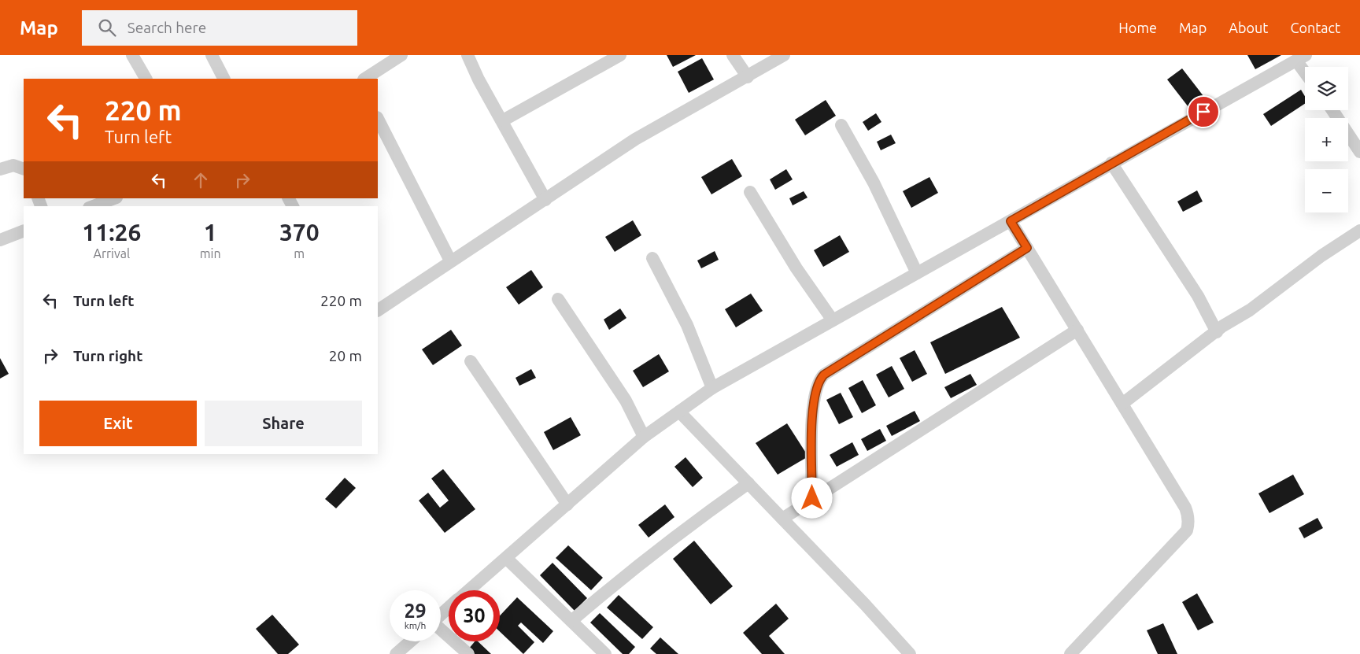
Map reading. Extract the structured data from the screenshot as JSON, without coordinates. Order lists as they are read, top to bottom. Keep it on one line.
{"page":{"header":"Map","search":"Search here","nav":["Home","Map","About","Contact"],"map_buttons":["+","−"],"turn":["220 m","Turn left"],"eta":["11:26","Arrival","1","min","370","m"],"list":[{"name":"Turn left","value":"220 m"},{"name":"Turn right","value":"20 m"}],"buttons":["Exit","Share"],"speed":"29 km/h","limit":"30"}}
